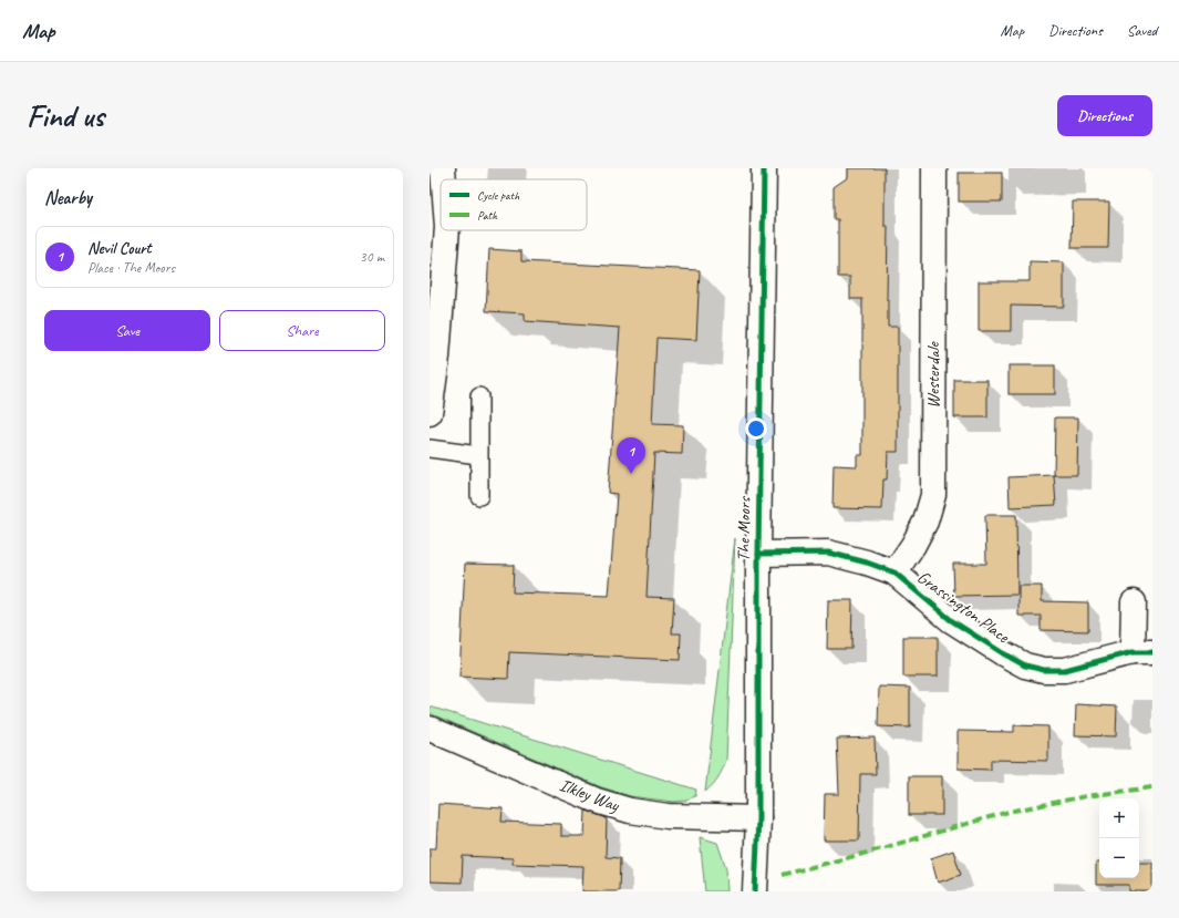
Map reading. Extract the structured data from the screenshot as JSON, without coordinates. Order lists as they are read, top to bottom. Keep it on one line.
{"streets":{"street":["Westerdale","The Moors","Grassington Place","Ilkley Way"]},"crossings":[["Westerdale","Grassington Place"],["The Moors","Grassington Place"],["The Moors","Ilkley Way"]],"legend":["Cycle path","Path"],"page":{"header":"Map","nav":["Map","Directions","Saved"],"buttons":["Directions",["Save","Share"]],"title":"Find us","heading":"Nearby","list":[{"mark":"1","name":"Nevil Court","note":"Place · The Moors","value":"30 m"}],"pins":"1","map_buttons":["+","−"]}}
